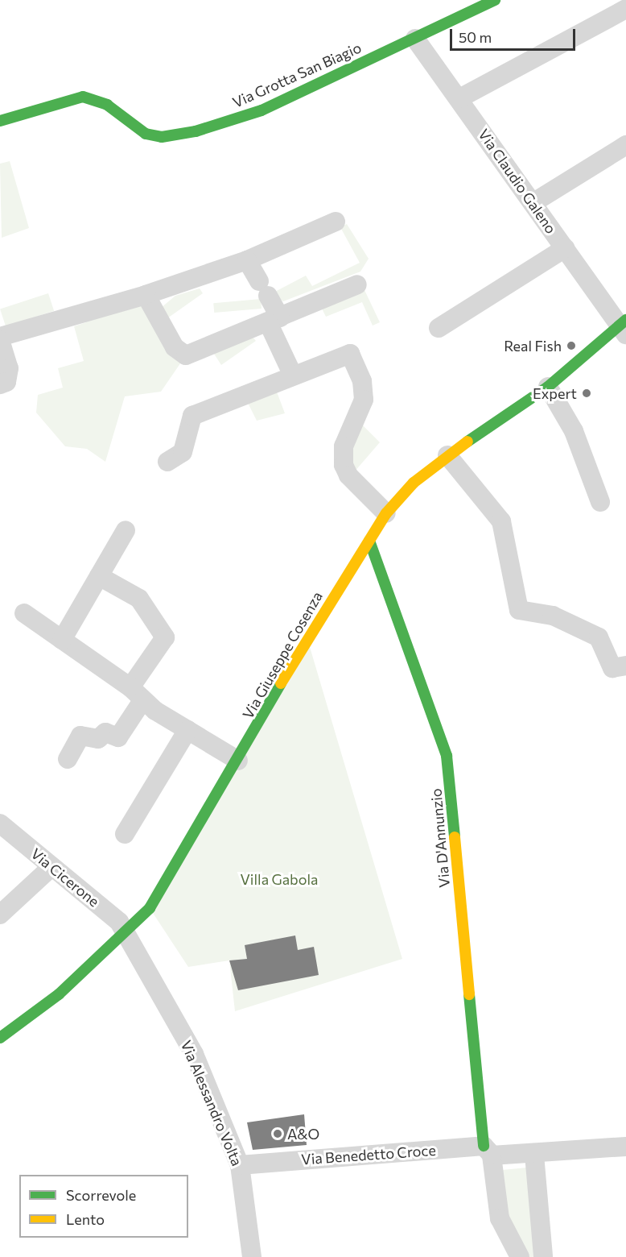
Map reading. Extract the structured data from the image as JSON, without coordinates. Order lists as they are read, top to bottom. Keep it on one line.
{"streets":{"street":["Via Grotta San Biagio","Via Claudio Galeno","Via Giuseppe Cosenza","Via D'Annunzio","Via Cicerone","Via Alessandro Volta","Via Benedetto Croce"]},"crossings":[["Via Grotta San Biagio","Via Claudio Galeno"],["Via Claudio Galeno","Via Giuseppe Cosenza"],["Via Giuseppe Cosenza","Via D'Annunzio"],["Via Giuseppe Cosenza","Via Cicerone"],["Via Giuseppe Cosenza","Via Alessandro Volta"],["Via D'Annunzio","Via Benedetto Croce"],["Via Cicerone","Via Alessandro Volta"],["Via Alessandro Volta","Via Benedetto Croce"]],"parks":["Villa Gabola"],"places":["Real Fish","Expert","A&O"],"legend":["Scorrevole","Lento"],"scale_bar":"50 m"}
